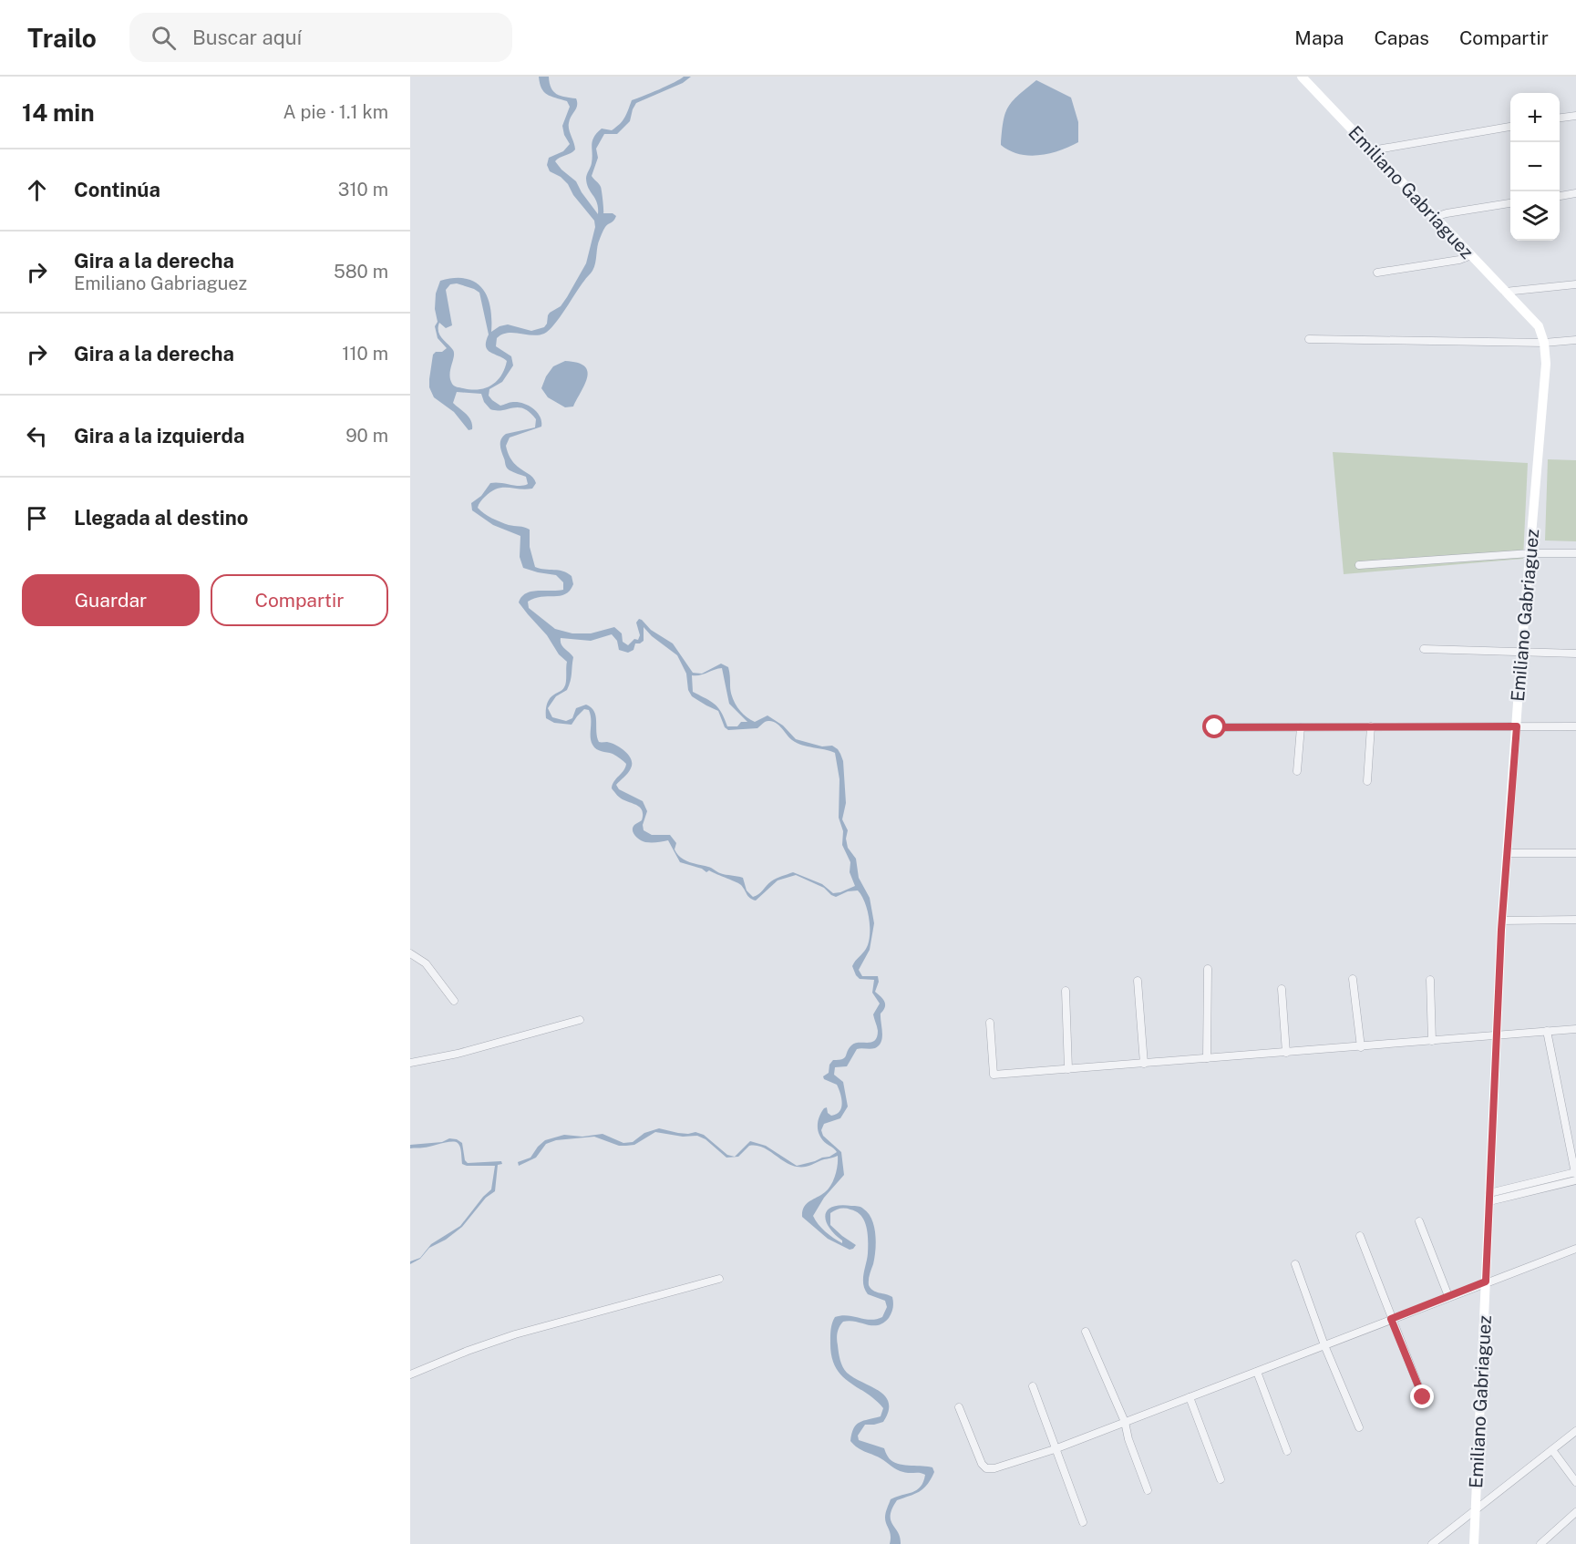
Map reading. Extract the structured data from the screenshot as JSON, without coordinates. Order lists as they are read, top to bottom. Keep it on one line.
{"streets":{"main road":["Emiliano Gabriaguez"]},"page":{"header":"Trailo","search":"Buscar aquí","nav":["Mapa","Capas","Compartir"],"heading":["14 min","A pie · 1.1 km"],"map_buttons":["+","−"],"list":[["Continúa","310 m"],["Gira a la derecha","Emiliano Gabriaguez","580 m"],["Gira a la derecha","110 m"],["Gira a la izquierda","90 m"],"Llegada al destino"],"buttons":["Guardar","Compartir"]}}
